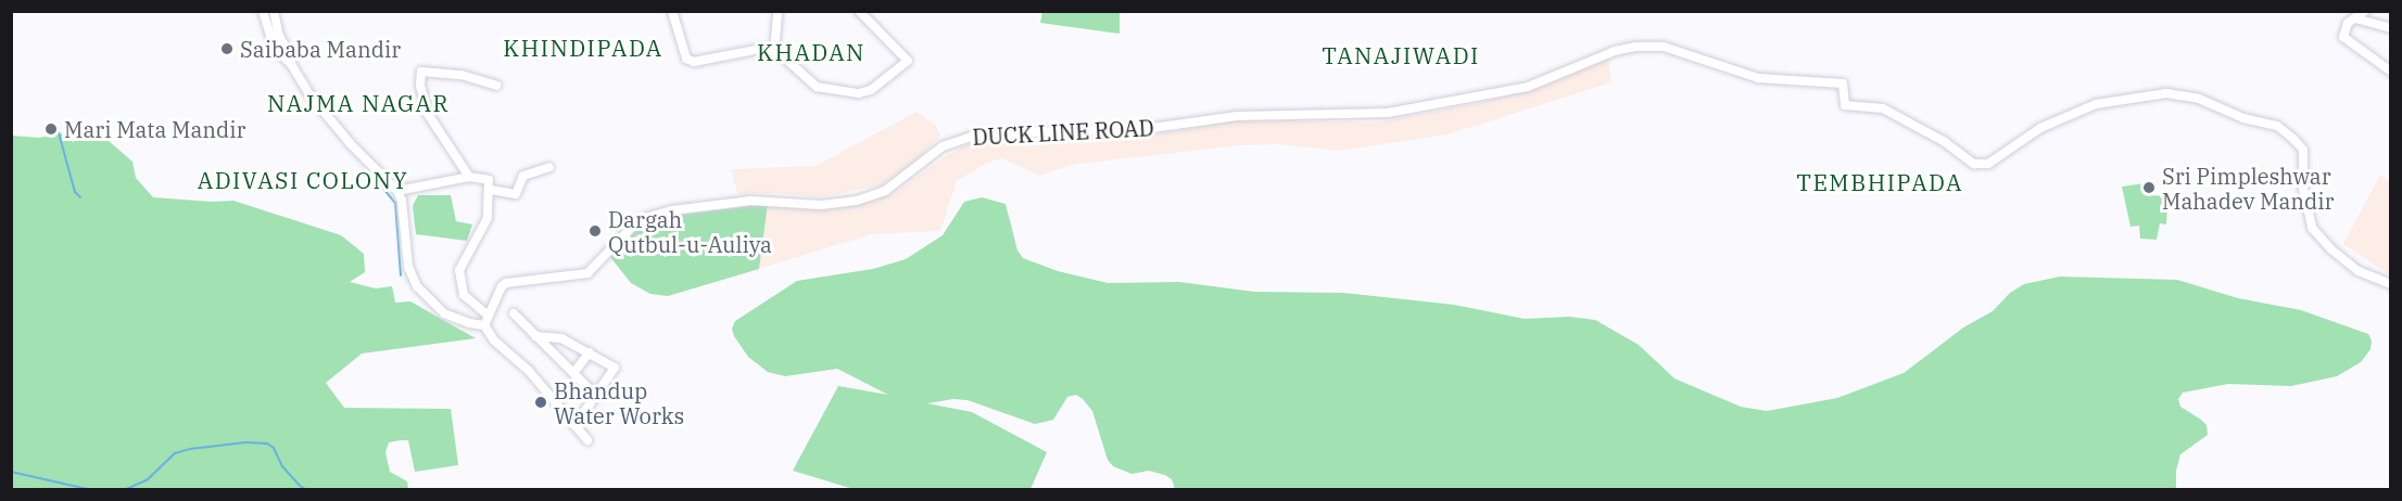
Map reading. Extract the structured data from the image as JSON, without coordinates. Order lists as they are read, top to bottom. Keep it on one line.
{"streets":{"street":["DUCK LINE ROAD"]},"districts":["KHINDIPADA","KHADAN","TANAJIWADI","NAJMA NAGAR","ADIVASI COLONY","TEMBHIPADA"],"places":["Saibaba Mandir","Mari Mata Mandir","Sri Pimpleshwar Mahadev Mandir","Dargah Qutbul-u-Auliya","Bhandup Water Works"]}
